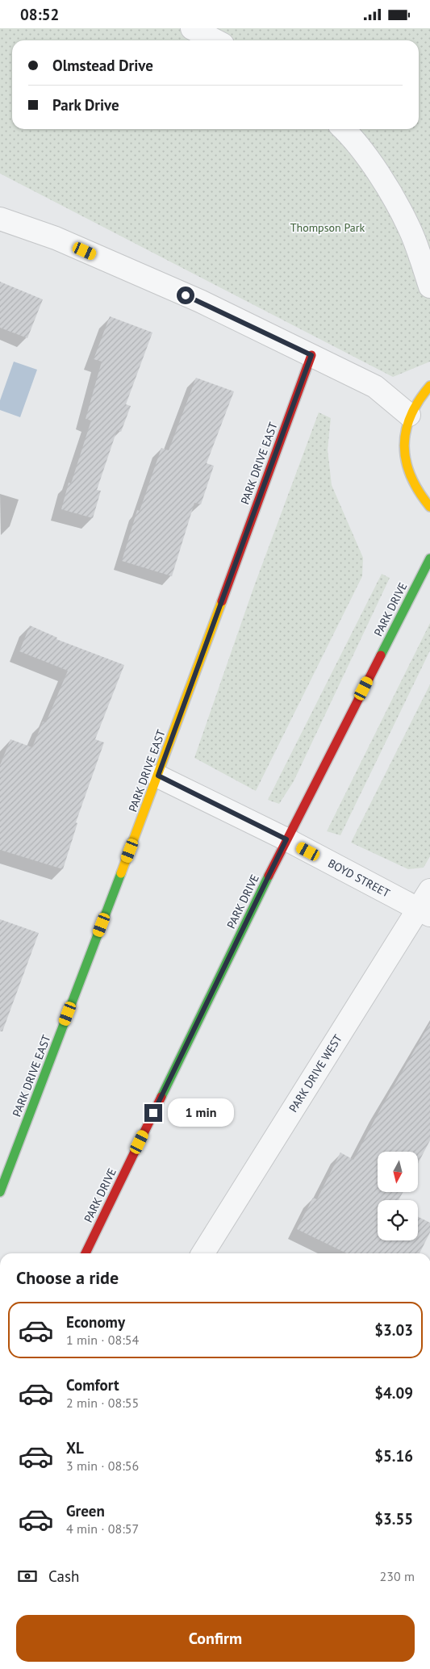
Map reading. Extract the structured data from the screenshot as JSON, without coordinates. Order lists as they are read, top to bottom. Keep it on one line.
{"streets":{"main road":["PARK DRIVE EAST","PARK DRIVE"],"street":["BOYD STREET","PARK DRIVE WEST"]},"crossings":[["PARK DRIVE EAST","BOYD STREET"],["PARK DRIVE","BOYD STREET"],["BOYD STREET","PARK DRIVE WEST"]],"parks":["Thompson Park"],"north":"bottom","page":{"status":"08:52","banner":["Olmstead Drive","Park Drive"],"bubble":"1 min","heading":"Choose a ride","list":[{"name":"Economy","note":"1 min · 08:54","value":"$3.03"},{"name":"Comfort","note":"2 min · 08:55","value":"$4.09"},{"name":"XL","note":"3 min · 08:56","value":"$5.16"},{"name":"Green","note":"4 min · 08:57","value":"$3.55"}],"pay":["Cash","230 m"],"buttons":"Confirm"}}
